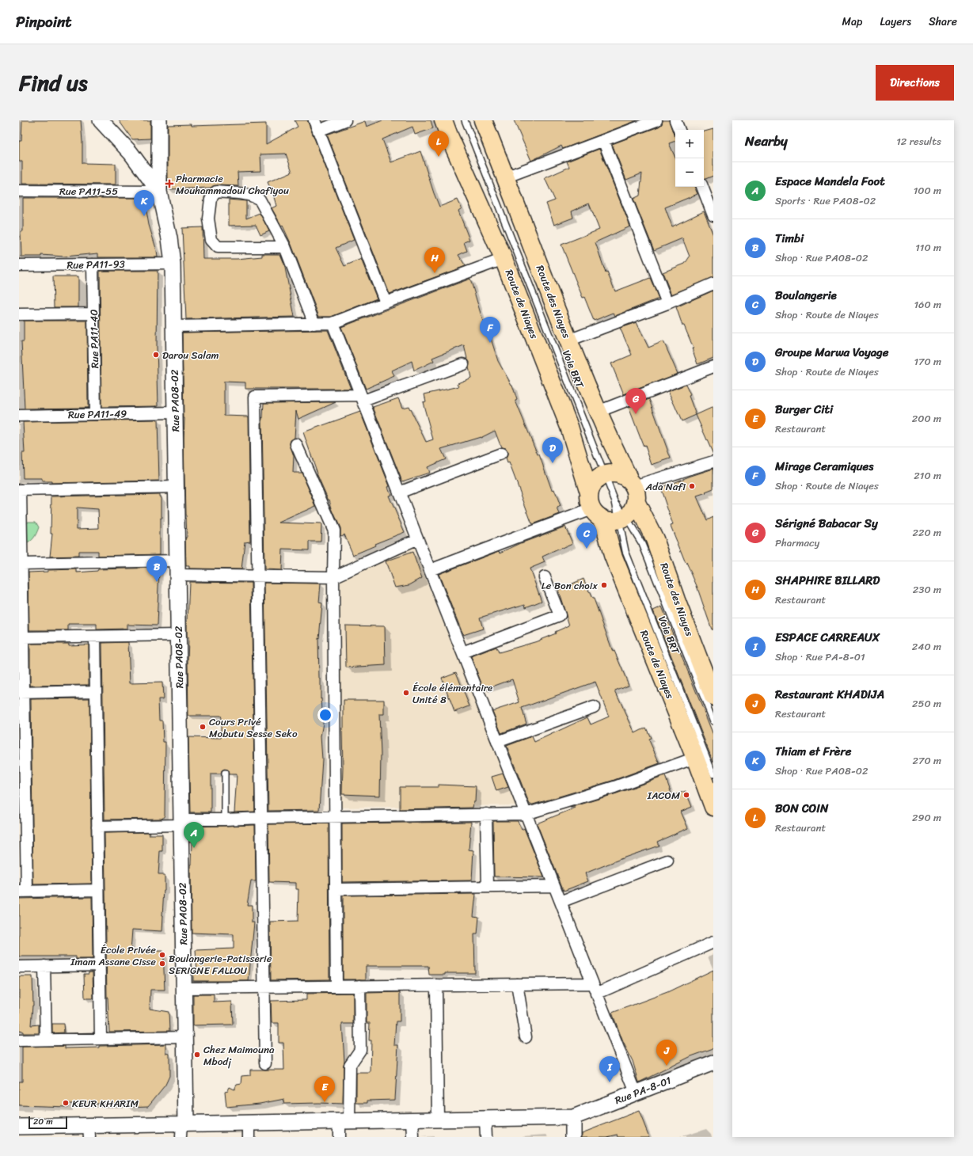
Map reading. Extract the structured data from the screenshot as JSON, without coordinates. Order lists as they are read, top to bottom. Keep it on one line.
{"streets":{"main road":["Route des Niayes","Route de Niayes"],"street":["Rue PA11-55","Rue PA11-93","Rue PA11-40","Rue PA08-02","Rue PA11-49","Rue PA-8-01"],"lane":["Voie BRT"]},"crossings":[["Rue PA11-55","Rue PA08-02"],["Rue PA11-93","Rue PA11-40"],["Rue PA11-93","Rue PA08-02"],["Route de Niayes","Voie BRT"],["Rue PA11-40","Rue PA11-49"],["Rue PA08-02","Rue PA11-49"]],"places":{"health":["Pharmacie Mouhammadoul Chafiyou"],"other":["Darou Salam","Ada Nafi","Le Bon choix","École élémentaire Unité 8","Cours Privé Mobutu Sesse Seko","IACOM","École Privée Imam Assane Cisse","Boulangerie-Patisserie SERIGNE FALLOU","Chez Maimouna Mbodj","KEUR KHARIM"]},"scale_bar":"20 m","page":{"header":"Pinpoint","nav":["Map","Layers","Share"],"title":"Find us","buttons":"Directions","heading":["Nearby","12 results"],"map_buttons":["+","−"],"pins":["L","K","H","F","G","D","C","B","A","J","I","E"],"list":[{"mark":"A","name":"Espace Mandela Foot","note":"Sports · Rue PA08-02","value":"100 m"},{"mark":"B","name":"Timbi","note":"Shop · Rue PA08-02","value":"110 m"},{"mark":"C","name":"Boulangerie","note":"Shop · Route de Niayes","value":"160 m"},{"mark":"D","name":"Groupe Marwa Voyage","note":"Shop · Route de Niayes","value":"170 m"},{"mark":"E","name":"Burger Citi","note":"Restaurant","value":"200 m"},{"mark":"F","name":"Mirage Ceramiques","note":"Shop · Route de Niayes","value":"210 m"},{"mark":"G","name":"Sérigné Babacar Sy","note":"Pharmacy","value":"220 m"},{"mark":"H","name":"SHAPHIRE BILLARD","note":"Restaurant","value":"230 m"},{"mark":"I","name":"ESPACE CARREAUX","note":"Shop · Rue PA-8-01","value":"240 m"},{"mark":"J","name":"Restaurant KHADIJA","note":"Restaurant","value":"250 m"},{"mark":"K","name":"Thiam et Frère","note":"Shop · Rue PA08-02","value":"270 m"},{"mark":"L","name":"BON COIN","note":"Restaurant","value":"290 m"}],"scale":"20 m"}}
